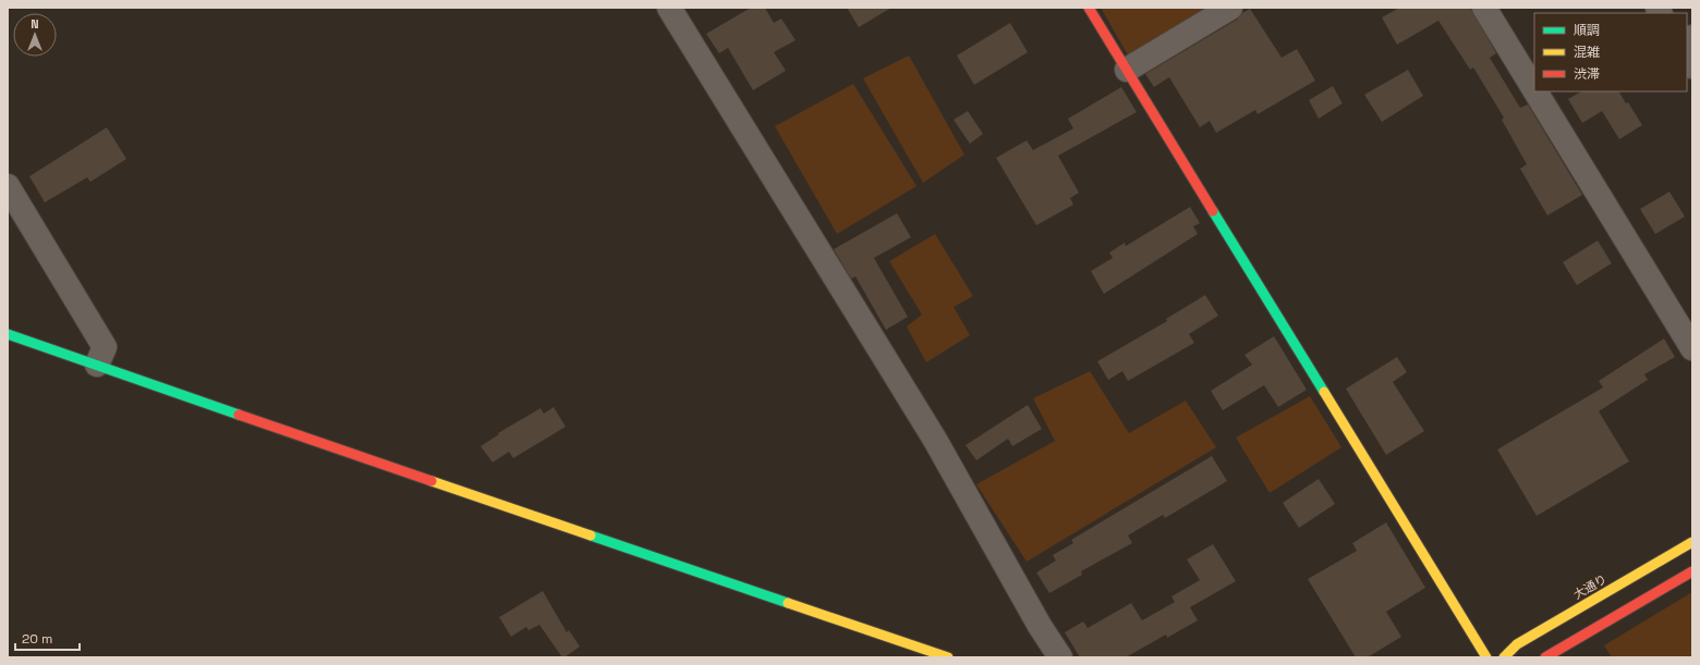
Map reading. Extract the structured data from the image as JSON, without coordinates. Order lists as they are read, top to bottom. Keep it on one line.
{"streets":{"street":["大通り"]},"legend":["順調","混雑","渋滞"],"scale_bar":"20 m","north":"top"}
